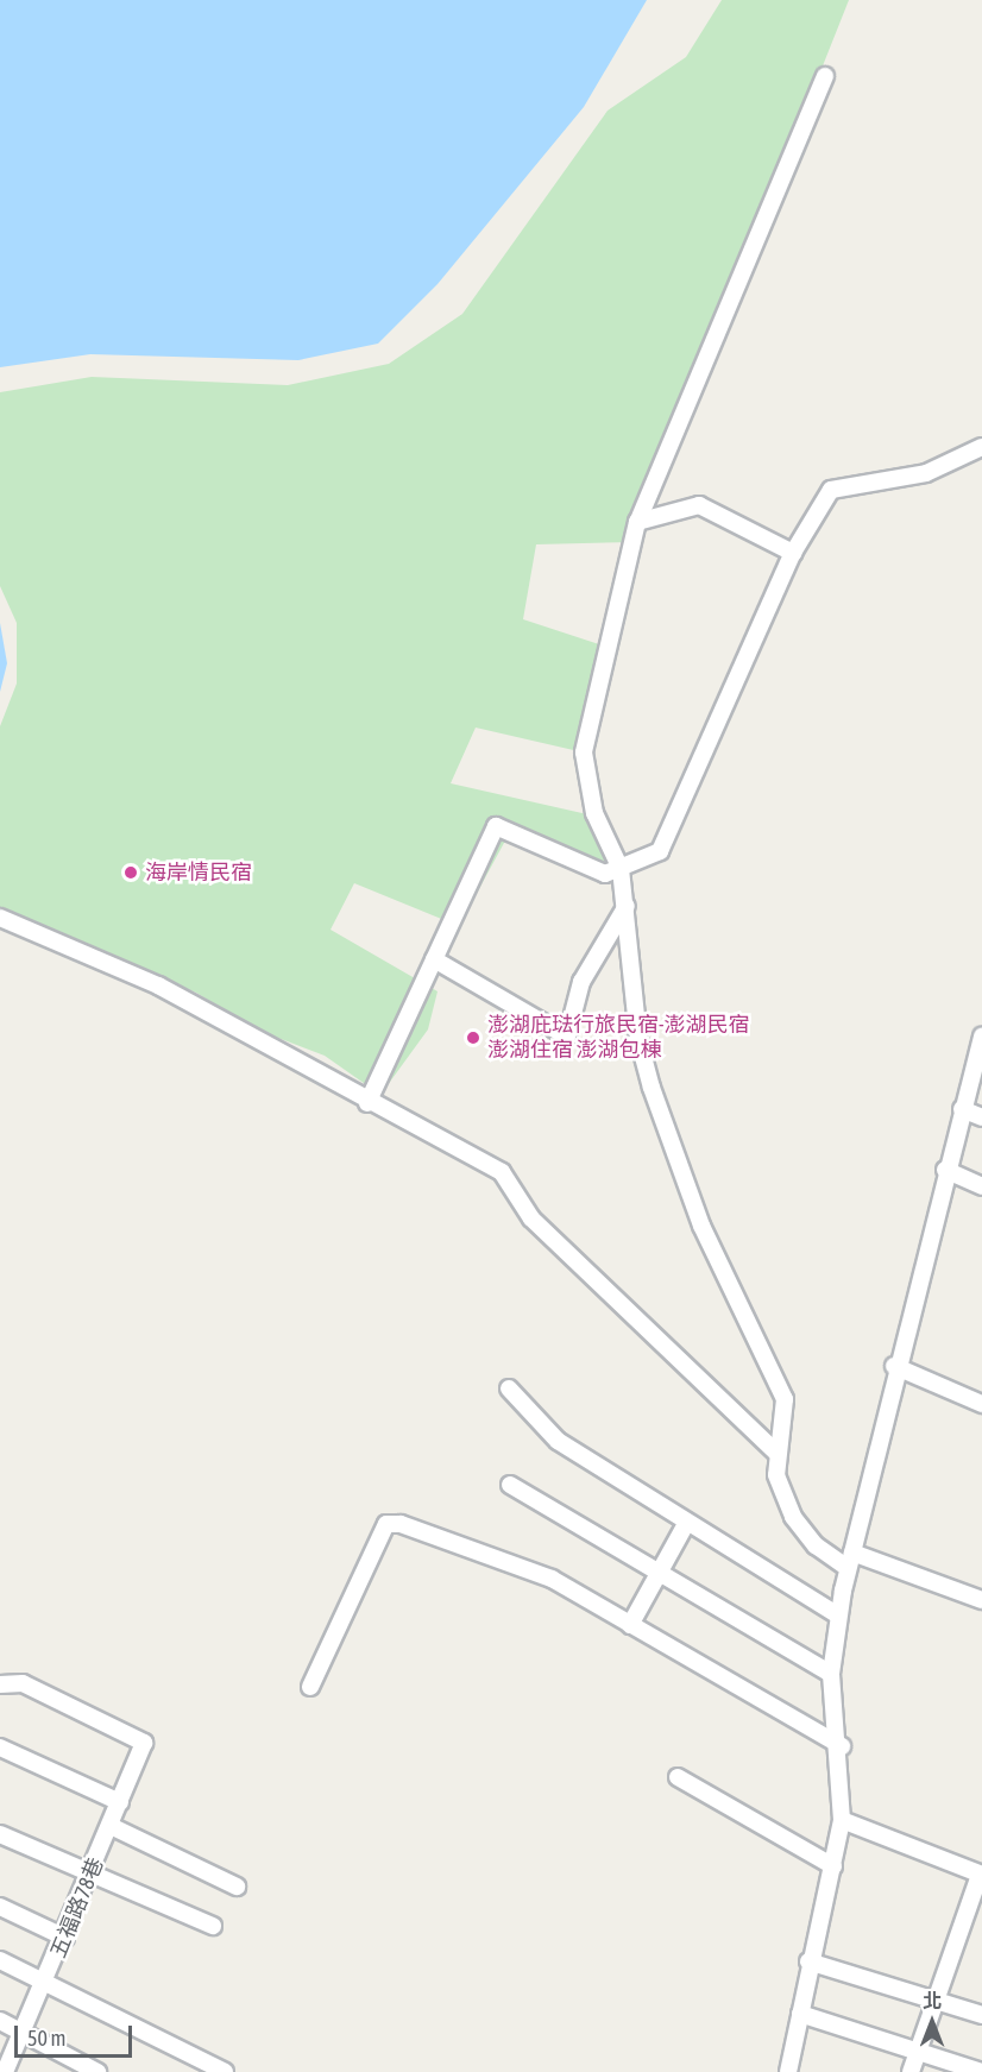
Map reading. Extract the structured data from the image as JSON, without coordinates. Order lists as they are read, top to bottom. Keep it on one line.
{"streets":{"street":["五福路78巷"]},"places":["海岸情民宿","澎湖庇琺行旅民宿-澎湖民宿 澎湖住宿 澎湖包棟"],"scale_bar":"50 m","north":"top"}
